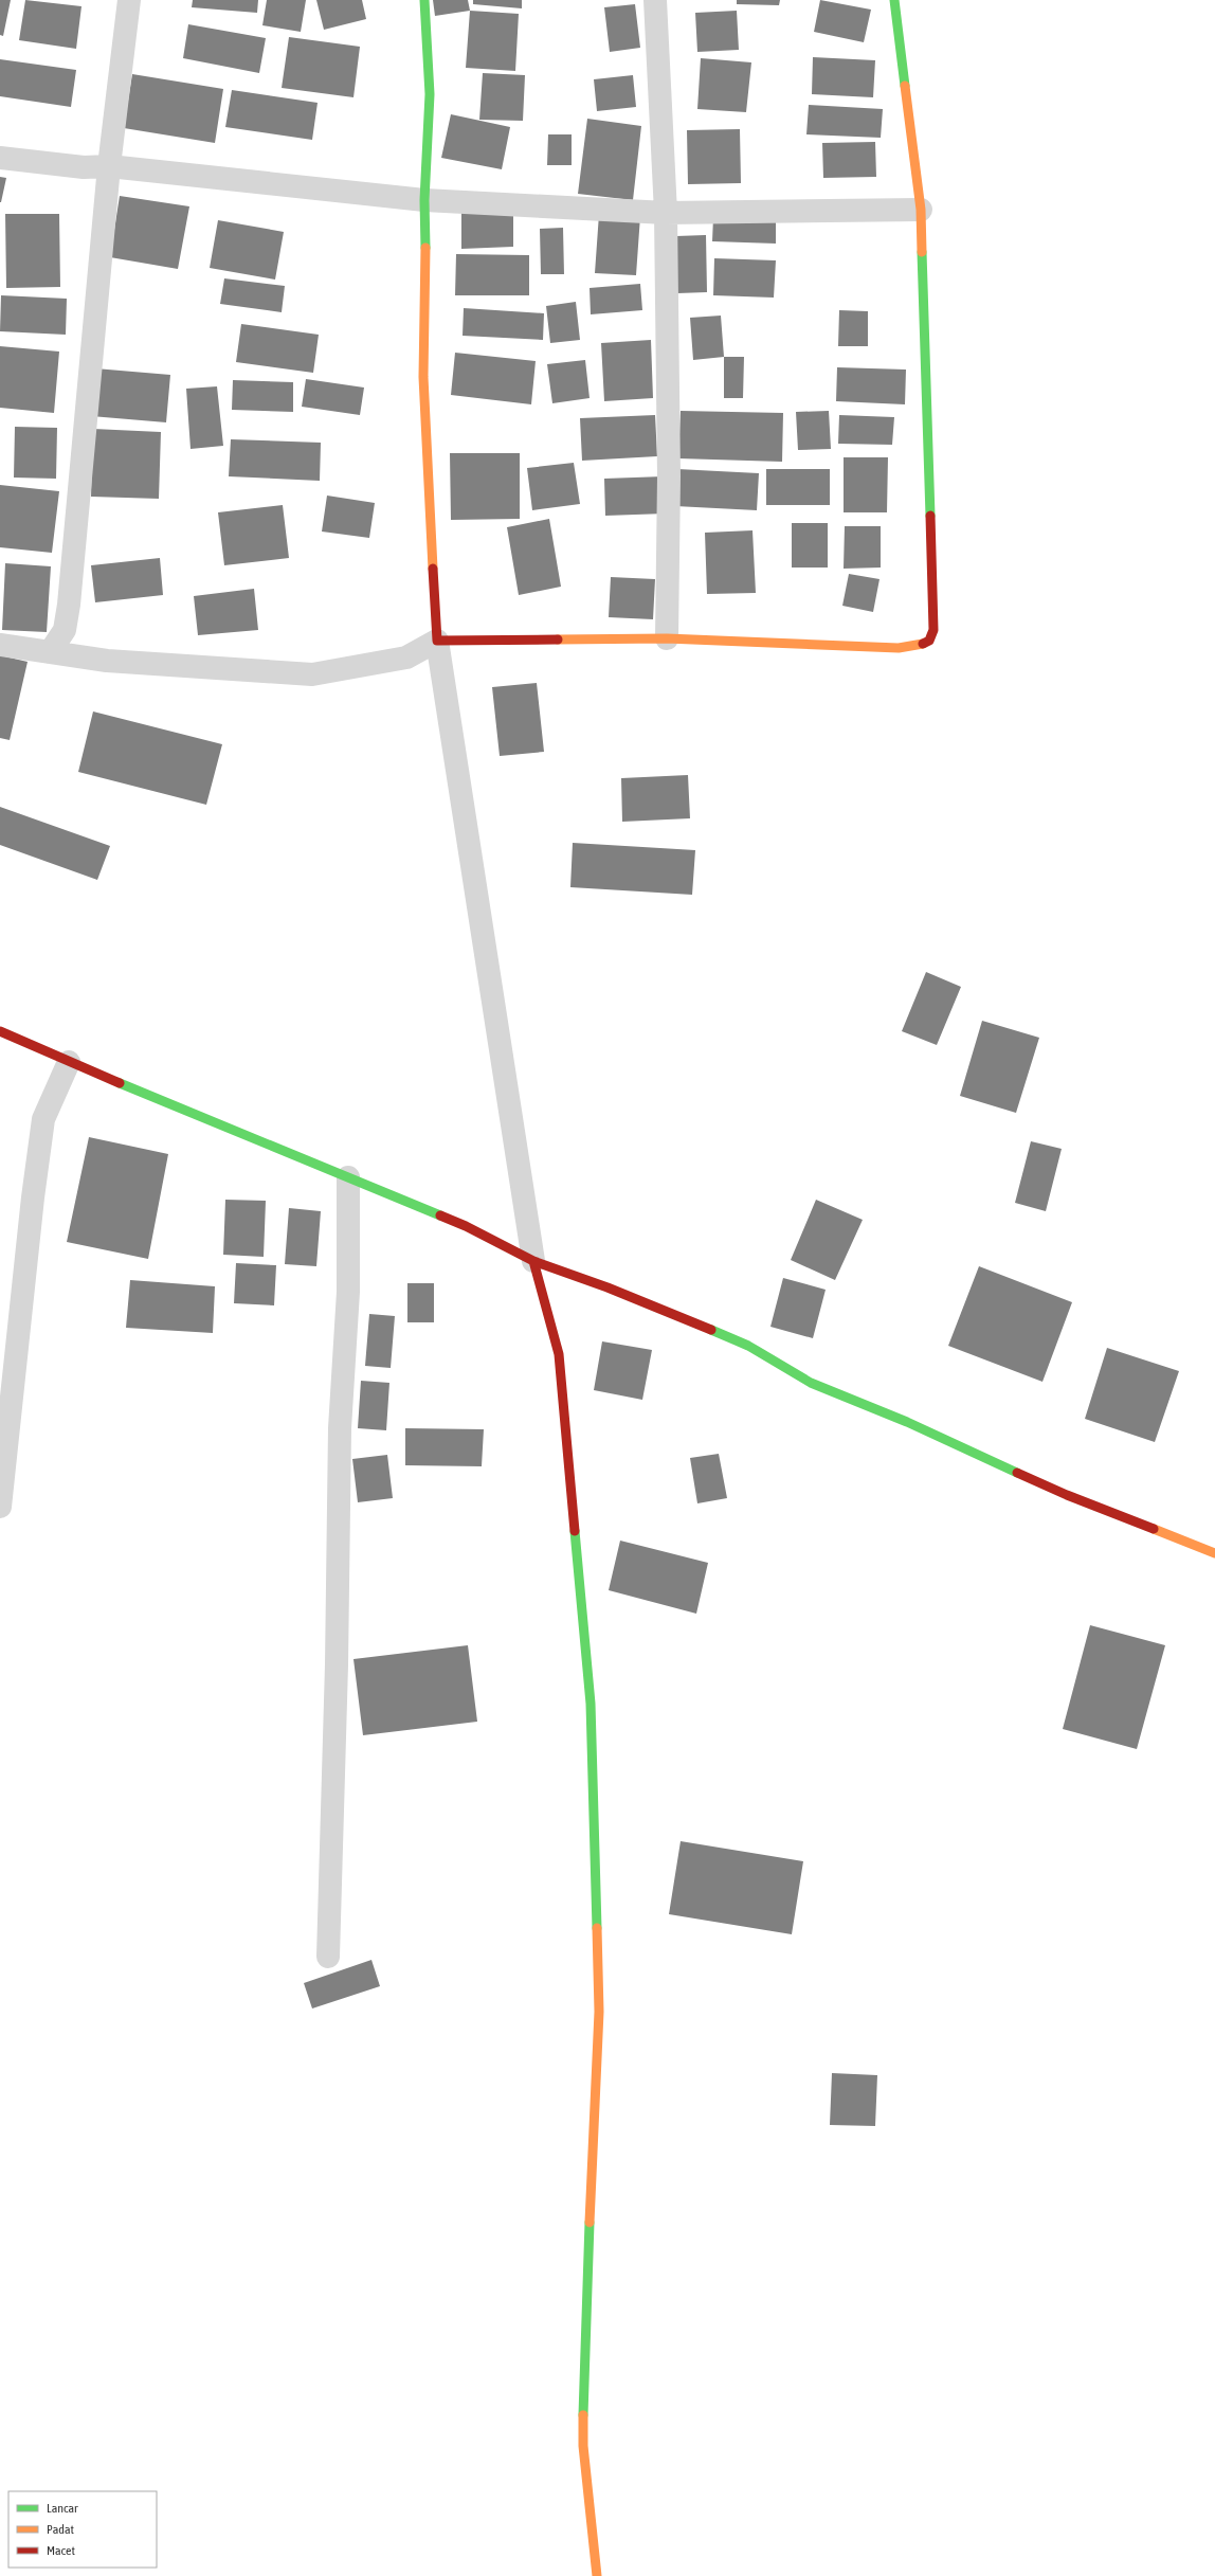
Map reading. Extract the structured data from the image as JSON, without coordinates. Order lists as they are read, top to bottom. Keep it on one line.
{"legend":["Lancar","Padat","Macet"]}
